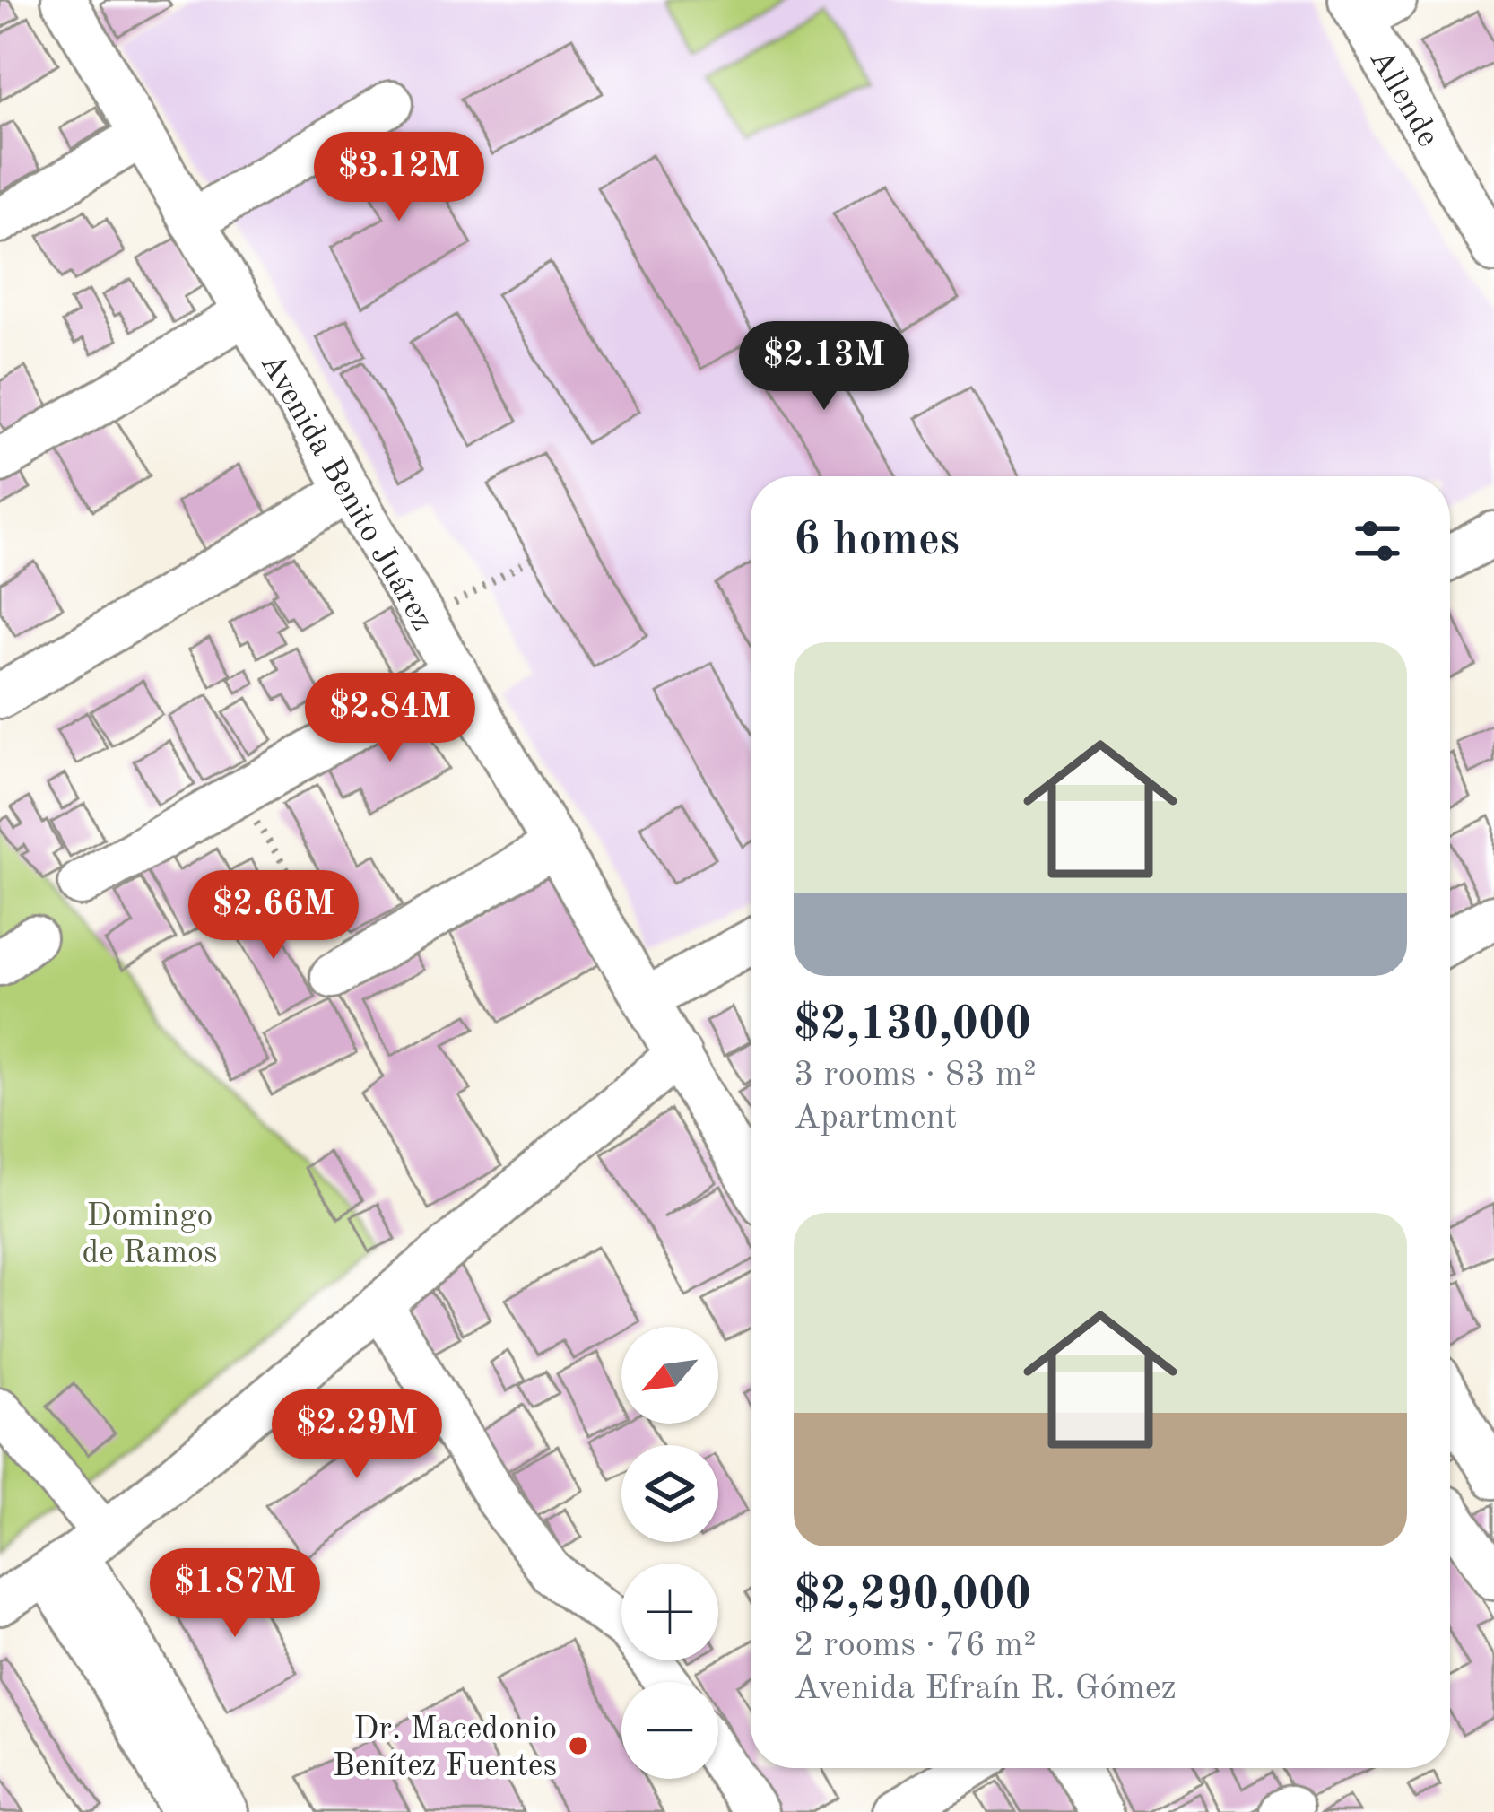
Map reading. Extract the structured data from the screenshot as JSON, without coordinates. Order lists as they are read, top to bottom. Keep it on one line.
{"streets":{"street":["Allende","Avenida Benito Juárez"]},"parks":["Domingo de Ramos"],"places":["Dr. Macedonio Benítez Fuentes"],"north":"bottom left","page":{"price":["$3.12M","$2.13M","$2.84M","$2.66M","$2.29M","$1.87M"],"heading":"6 homes","list":[{"name":"$2,130,000","note":"3 rooms · 83 m² · Apartment"},{"name":"$2,290,000","note":"2 rooms · 76 m² · Avenida Efraín R. Gómez"}],"map_buttons":["+","−"]}}
